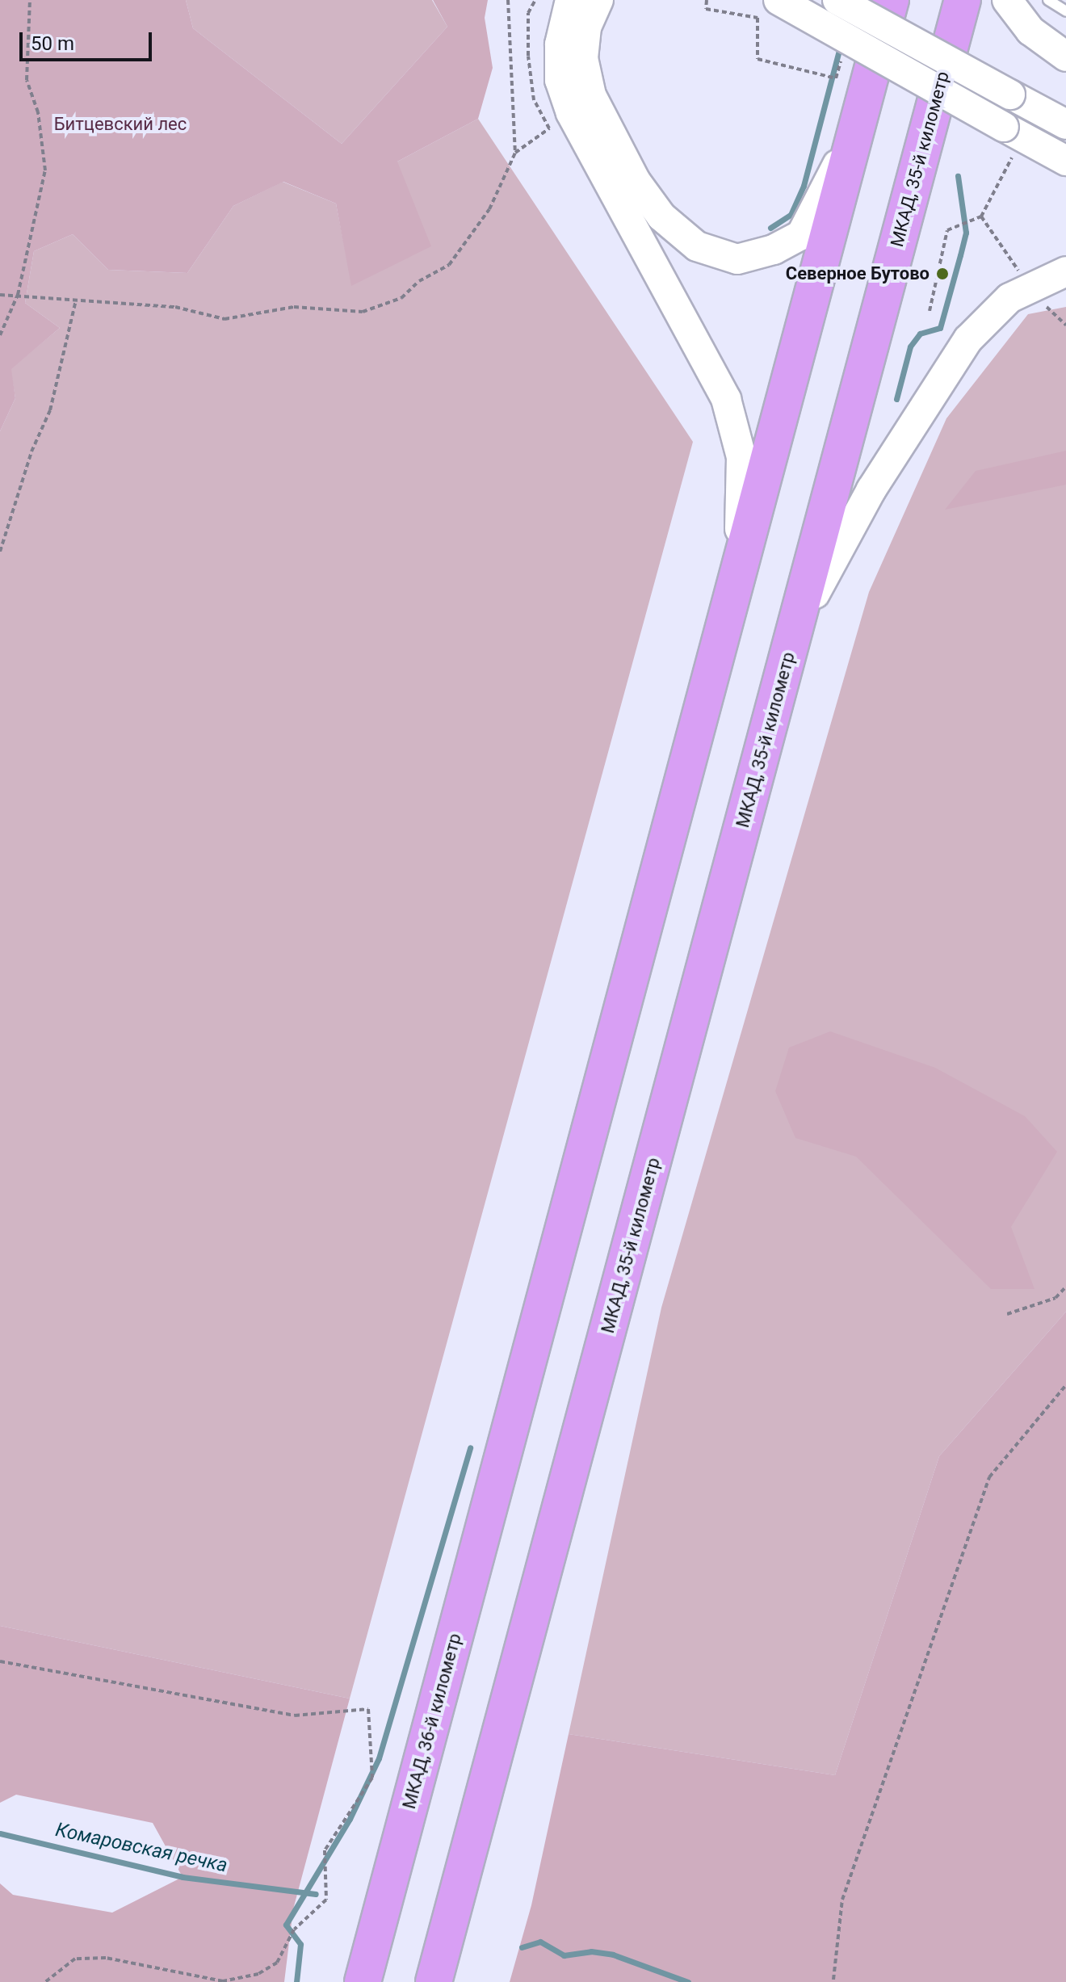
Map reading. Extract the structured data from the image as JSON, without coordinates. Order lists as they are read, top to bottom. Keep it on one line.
{"streets":{"highway":["МКАД, 35-й километр","МКАД, 36-й километр"]},"water":["Комаровская речка"],"parks":["Битцевский лес"],"places":["Северное Бутово"],"scale_bar":"50 m"}
